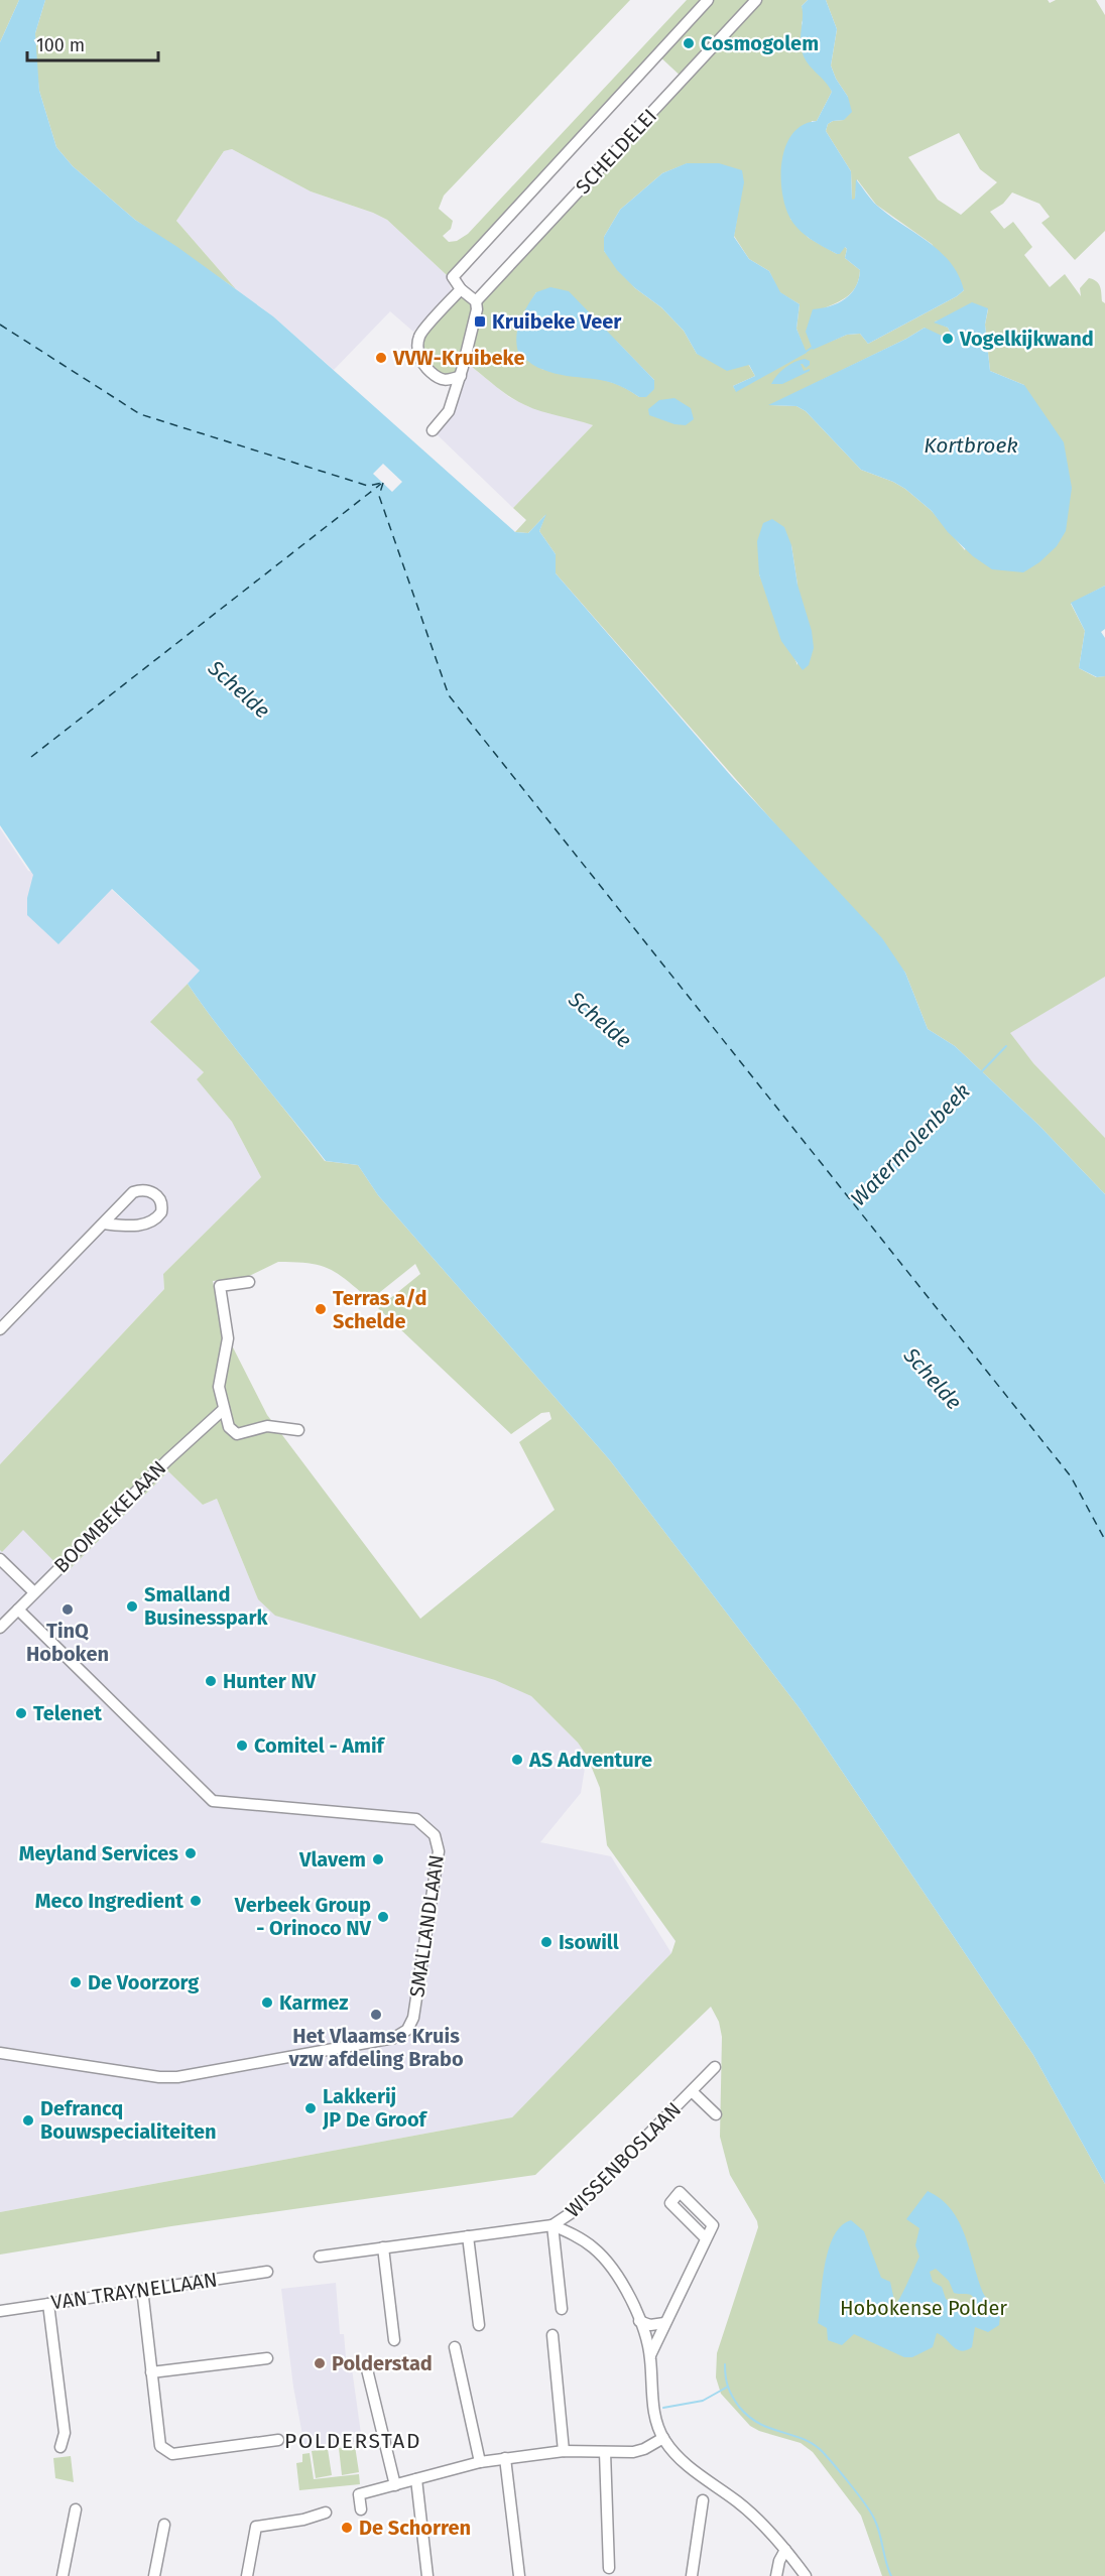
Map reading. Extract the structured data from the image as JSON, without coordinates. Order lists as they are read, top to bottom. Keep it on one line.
{"streets":{"street":["SCHELDELEI","BOOMBEKELAAN","SMALLANDLAAN","WISSENBOSLAAN","VAN TRAYNELLAAN"]},"crossings":[["BOOMBEKELAAN","SMALLANDLAAN"]],"districts":["POLDERSTAD"],"water":["Kortbroek","Schelde","Watermolenbeek"],"parks":["Hobokense Polder"],"places":{"other":["Cosmogolem","Vogelkijkwand","VVW-Kruibeke","Terras a/d Schelde","Smalland Businesspark","TinQ Hoboken","Hunter NV","Telenet","Comitel - Amif","AS Adventure","Meyland Services","Vlavem","Meco Ingredient","Verbeek Group - Orinoco NV","Isowill","De Voorzorg","Karmez","Het Vlaamse Kruis vzw afdeling Brabo","Lakkerij JP De Groof","Defrancq Bouwspecialiteiten","Polderstad","De Schorren"],"transit":["Kruibeke Veer"]},"scale_bar":"100 m"}
